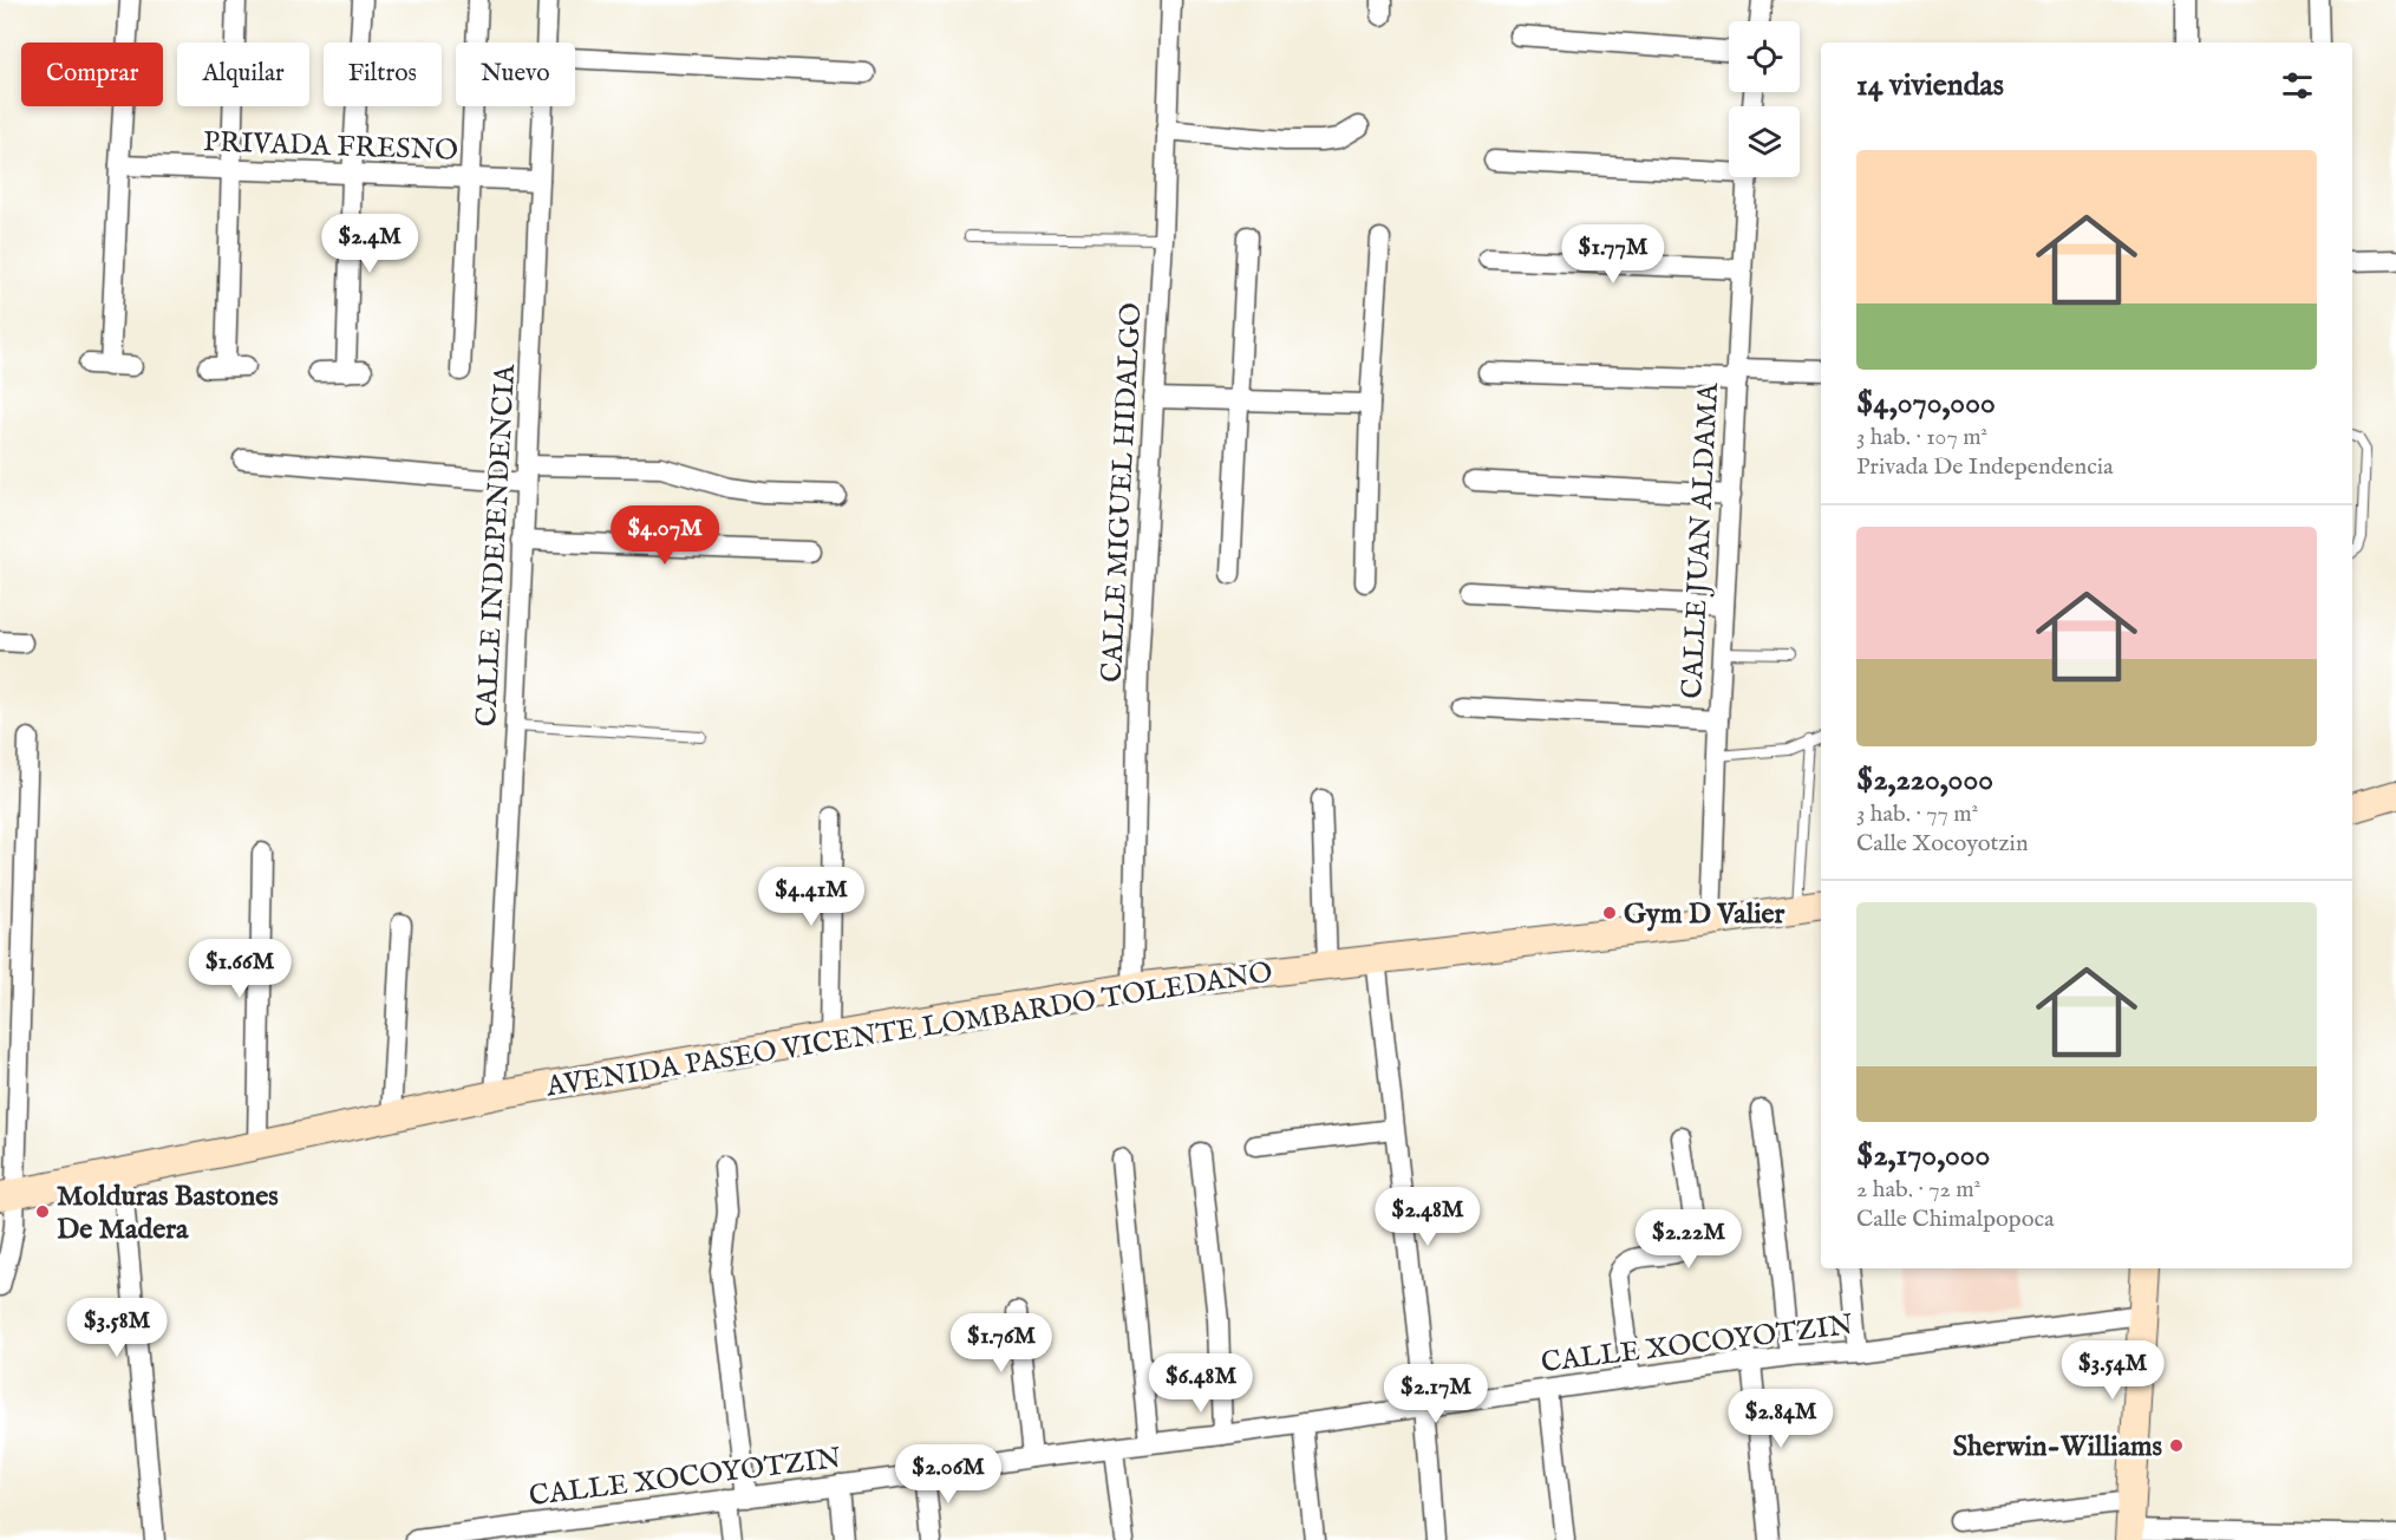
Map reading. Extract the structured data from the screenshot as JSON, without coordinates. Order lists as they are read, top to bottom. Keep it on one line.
{"streets":{"main road":["AVENIDA PASEO VICENTE LOMBARDO TOLEDANO"],"street":["PRIVADA FRESNO","CALLE MIGUEL HIDALGO","CALLE JUAN ALDAMA","CALLE INDEPENDENCIA","CALLE XOCOYOTZIN"]},"crossings":[["PRIVADA FRESNO","CALLE INDEPENDENCIA"],["CALLE MIGUEL HIDALGO","AVENIDA PASEO VICENTE LOMBARDO TOLEDANO"],["CALLE JUAN ALDAMA","AVENIDA PASEO VICENTE LOMBARDO TOLEDANO"],["CALLE INDEPENDENCIA","AVENIDA PASEO VICENTE LOMBARDO TOLEDANO"]],"places":["Gym D Valier","Molduras Bastones De Madera","Sherwin-Williams"],"page":{"chip":["Comprar","Alquilar","Filtros","Nuevo"],"heading":"14 viviendas","list":[{"name":"$4,070,000","note":"3 hab. · 107 m² · Privada De Independencia"},{"name":"$2,220,000","note":"3 hab. · 77 m² · Calle Xocoyotzin"},{"name":"$2,170,000","note":"2 hab. · 72 m² · Calle Chimalpopoca"}],"price":["$2.4M","$1.77M","$4.07M","$4.41M","$1.66M","$2.48M","$2.22M","$3.58M","$1.76M","$3.54M","$6.48M","$2.17M","$2.84M","$2.06M"]}}
